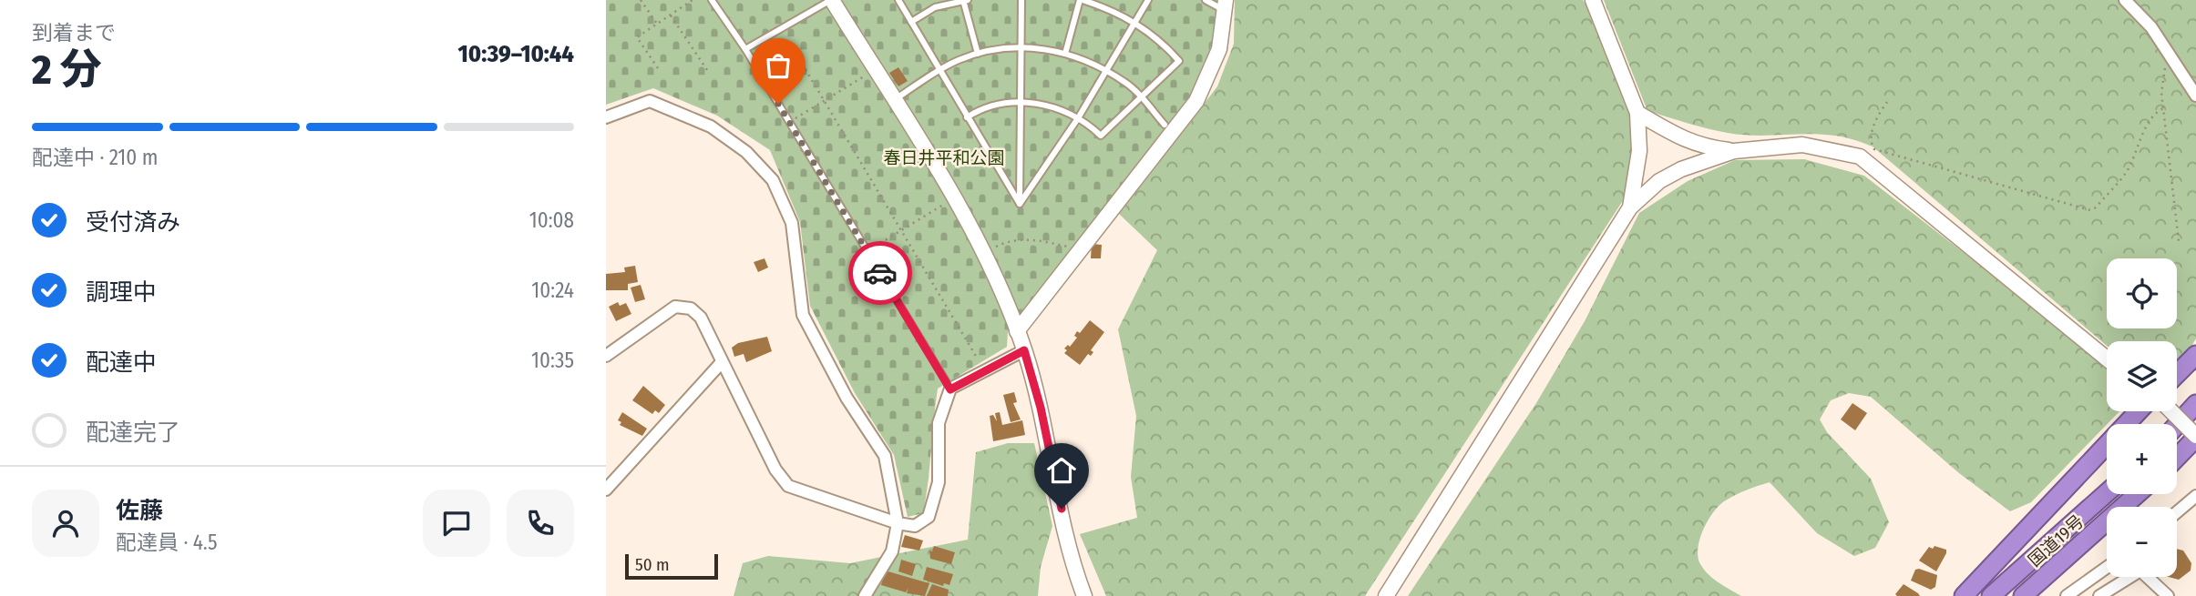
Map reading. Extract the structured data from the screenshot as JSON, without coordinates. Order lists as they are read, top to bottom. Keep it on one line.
{"streets":{"highway":["国道19号"]},"parks":["春日井平和公園"],"scale_bar":"50 m","page":{"heading":["2 分","到着まで","10:39–10:44"],"panel":["佐藤","配達員 · 4.5"],"bar":"配達中 · 210 m","list":[["受付済み","10:08"],["調理中","10:24"],["配達中","10:35"],"配達完了"],"map_buttons":["+","−"],"scale":"50 m"}}
